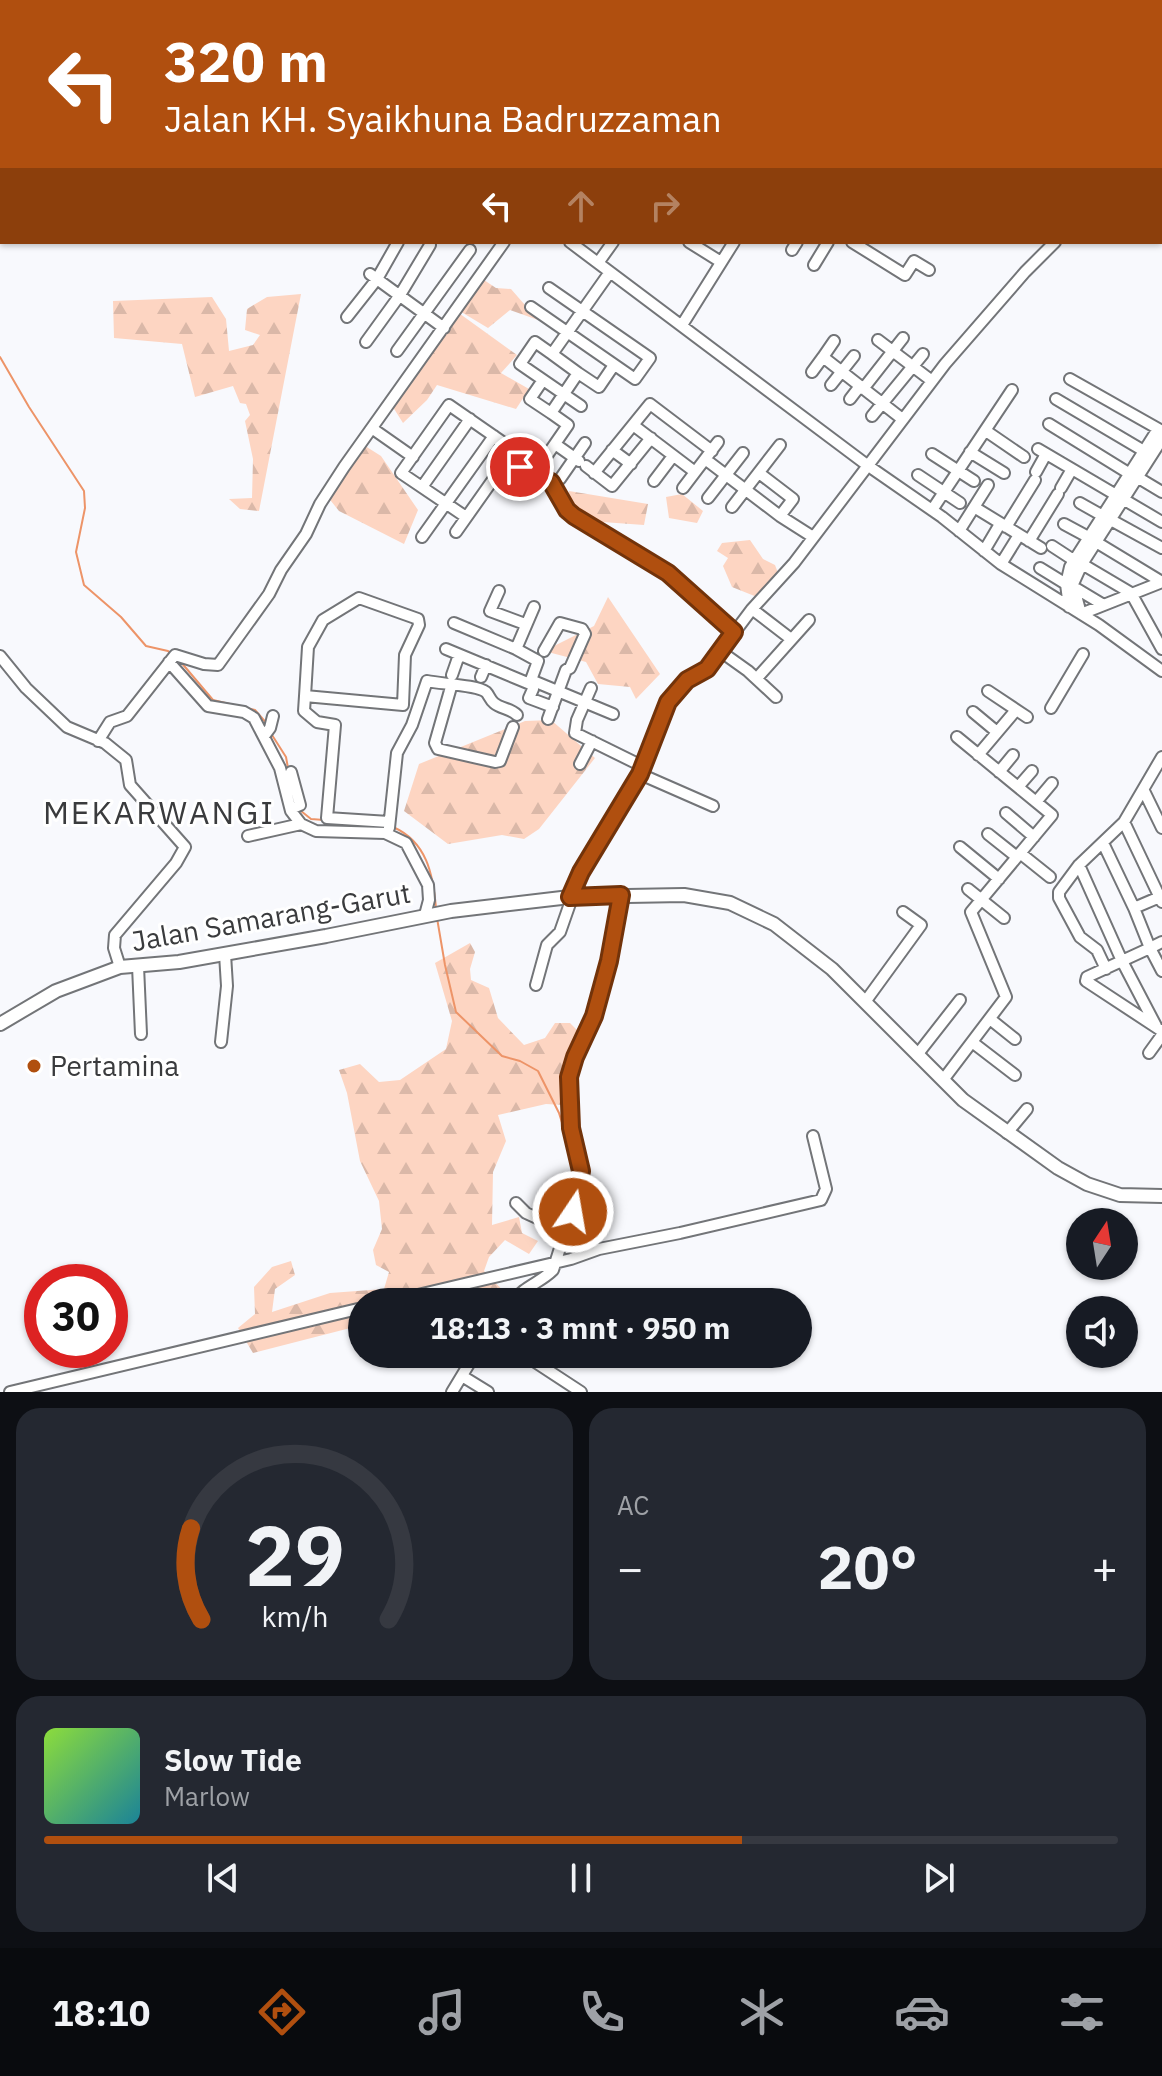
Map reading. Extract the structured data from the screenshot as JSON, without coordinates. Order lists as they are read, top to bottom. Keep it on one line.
{"streets":{"main road":["Jalan Samarang-Garut"]},"districts":["MEKARWANGI"],"places":["Pertamina"],"north":"top","page":{"turn":["320 m","Jalan KH. Syaikhuna Badruzzaman"],"limit":"30","trip":"18:13 · 3 mnt · 950 m","tile":"AC","heat":["−","20°","+"],"song":["Slow Tide","Marlow"],"tabs":"18:10","gauge":["29","km/h"]}}
